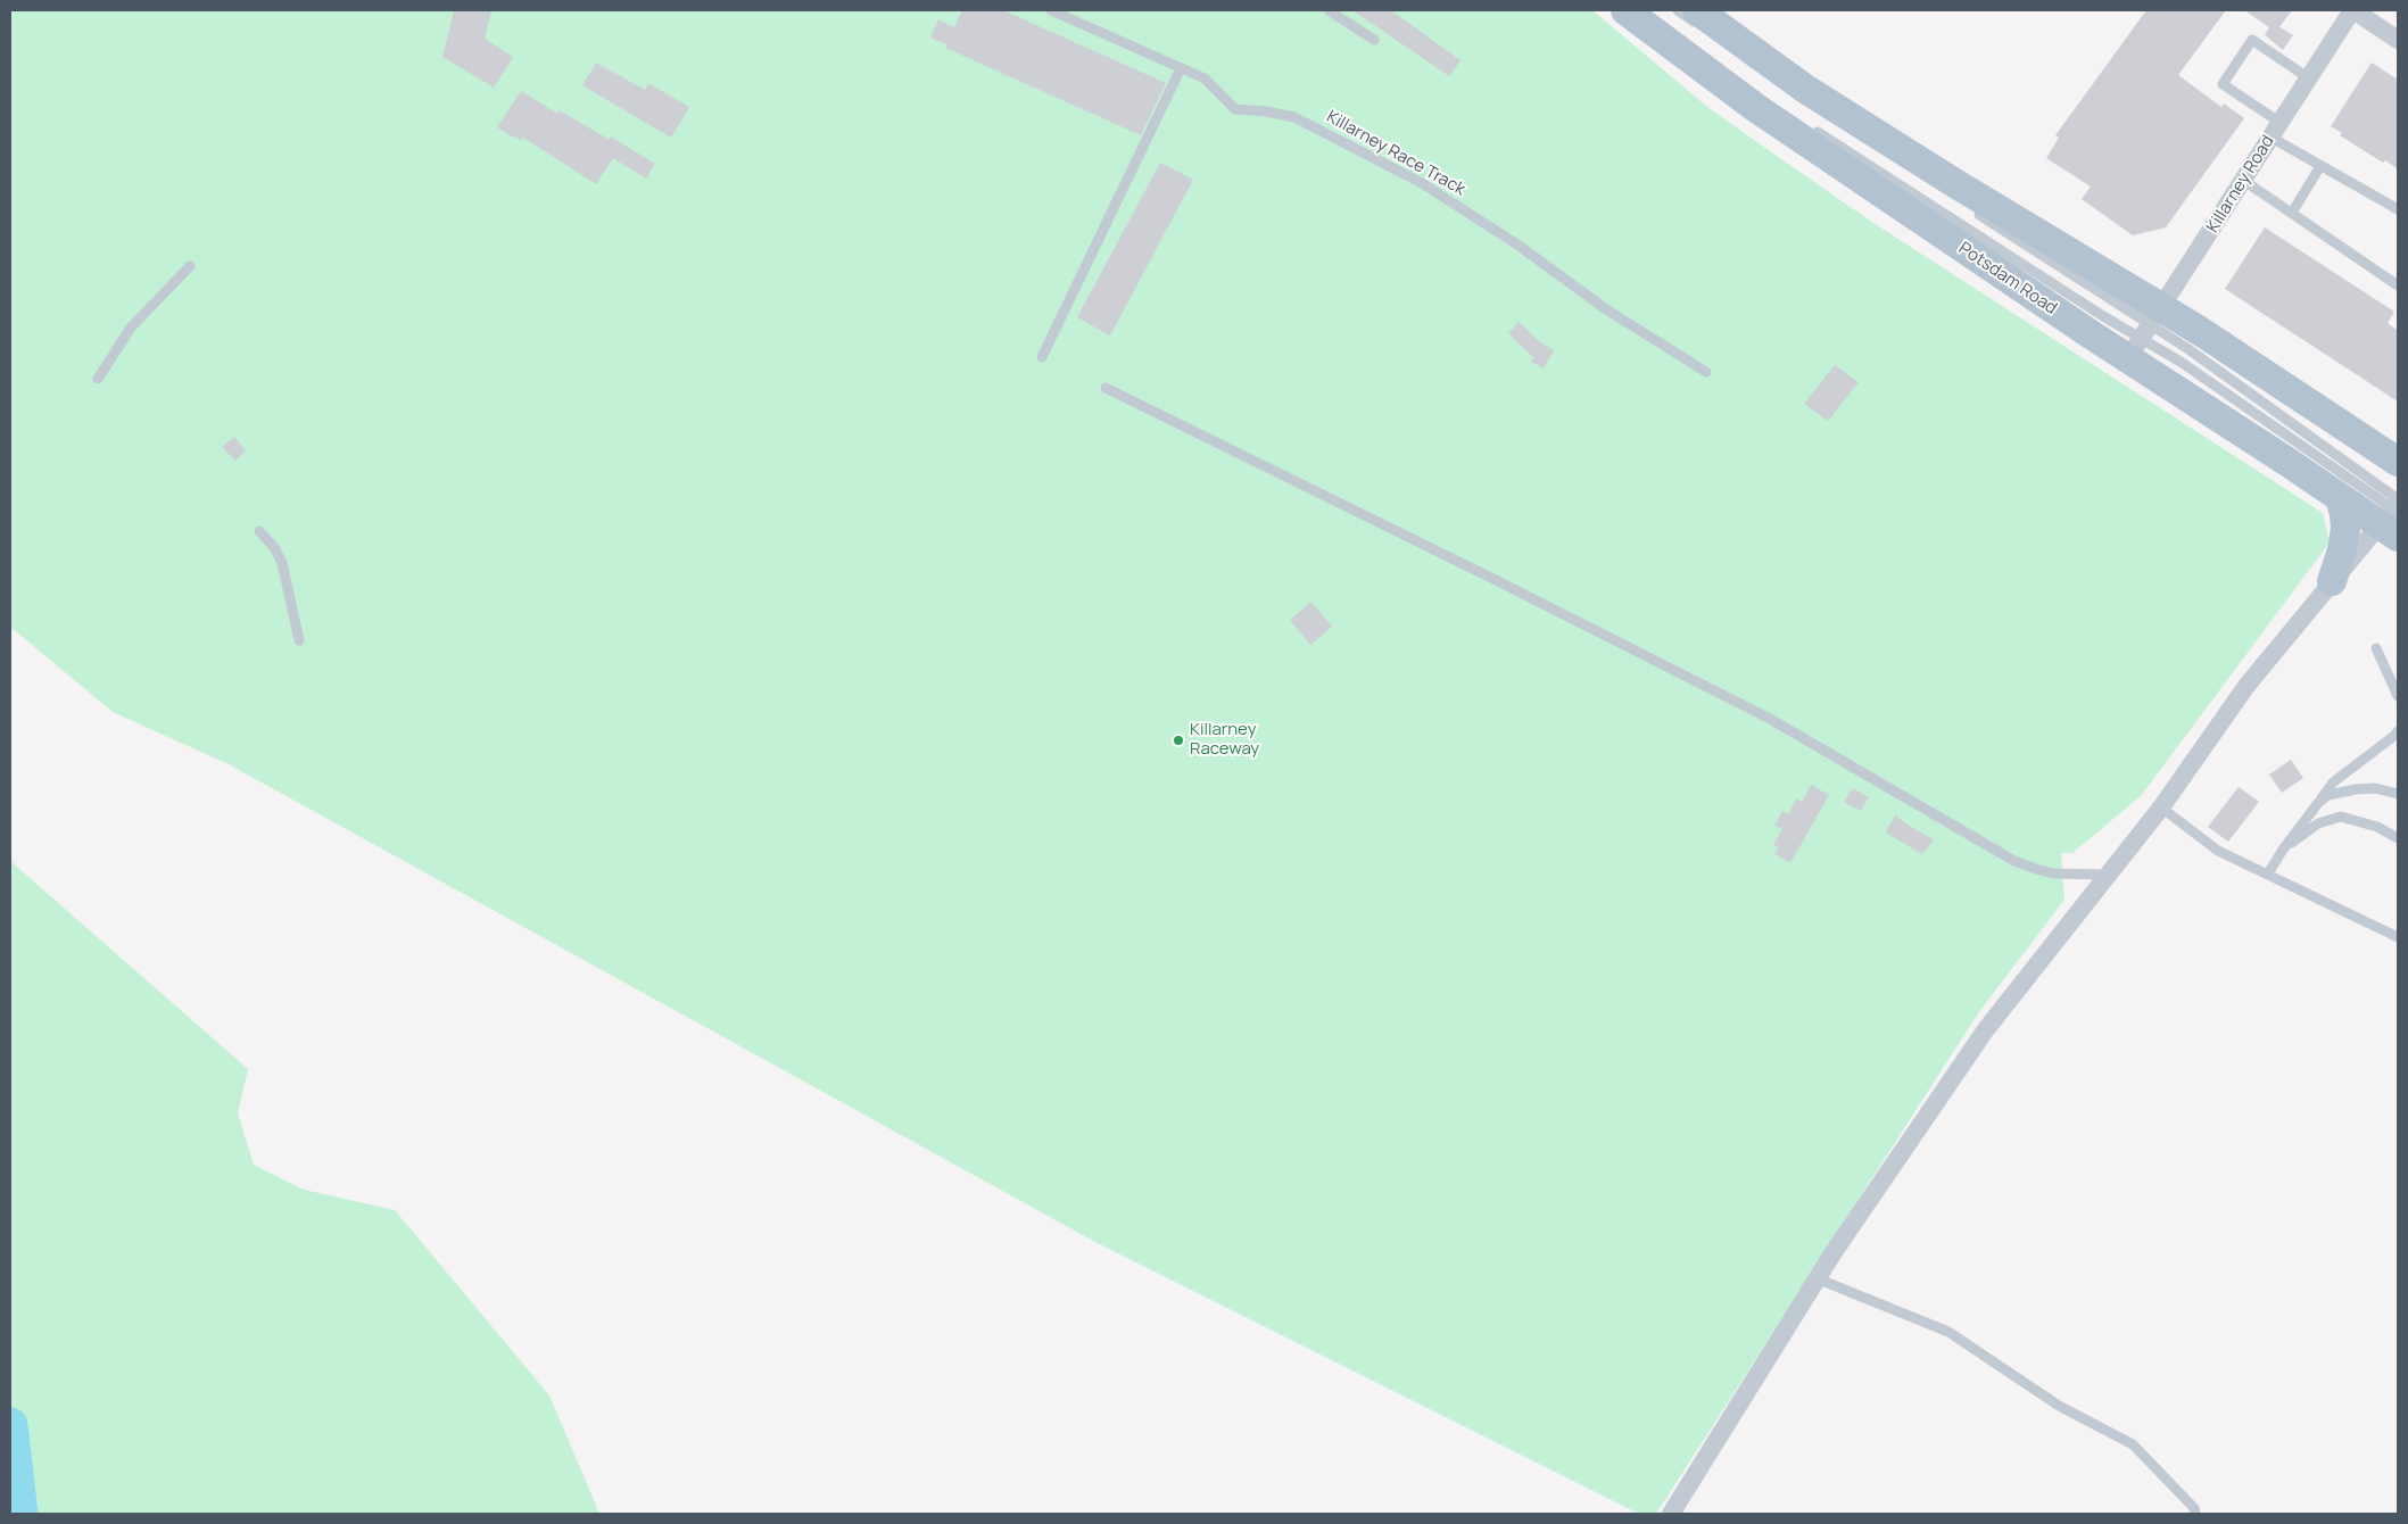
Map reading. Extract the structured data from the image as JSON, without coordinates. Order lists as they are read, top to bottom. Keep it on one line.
{"streets":{"main road":["Potsdam Road"],"street":["Killarney Road"],"lane":["Killarney Race Track"]},"crossings":[["Killarney Road","Potsdam Road"]],"places":["Killarney Raceway"]}
